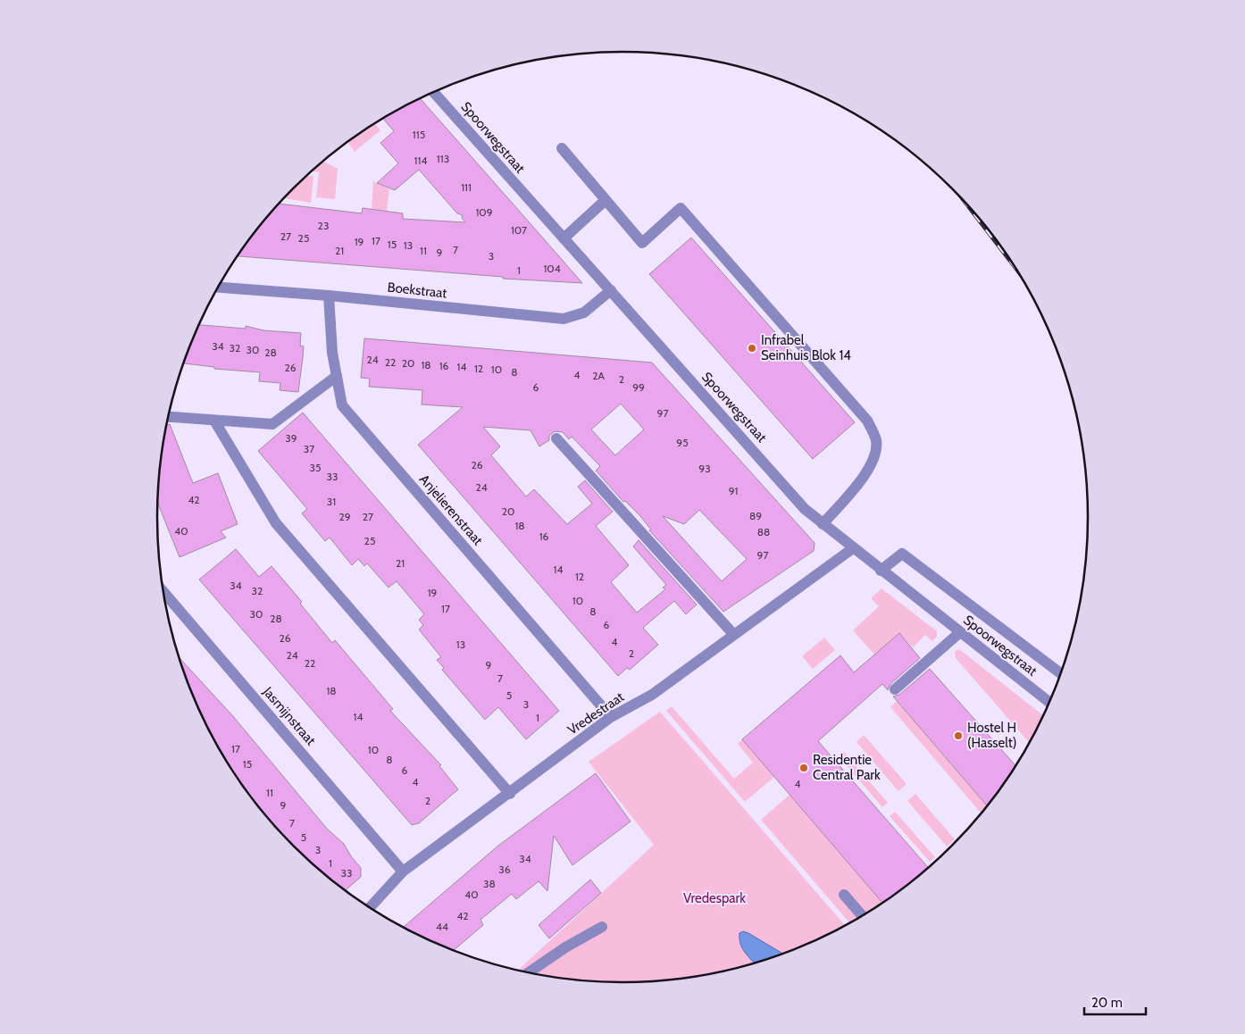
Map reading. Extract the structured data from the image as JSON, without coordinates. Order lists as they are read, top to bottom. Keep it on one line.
{"streets":{"street":["Spoorwegstraat","Boekstraat","Anjelierenstraat","Vredestraat","Jasmijnstraat"]},"crossings":[["Spoorwegstraat","Boekstraat"],["Spoorwegstraat","Vredestraat"],["Boekstraat","Anjelierenstraat"],["Anjelierenstraat","Vredestraat"],["Vredestraat","Jasmijnstraat"]],"parks":["Vredespark"],"places":["Infrabel Seinhuis Blok 14","Hostel H (Hasselt)","Residentie Central Park"],"house_numbers":["115","113","114","111","109","23","107","27","25","17","19","15","13","7","21","11","9","3","104","1","34","32","30","28","24","22","20","18","16","14","26","12","10","8","4","2A","2","6","99","97","39","95","37","26","35","93","33","24","91","42","31","20","89","29","27","18","40","88","16","25","97","21","14","12","34","32","19","10","17","8","30","28","6","26","4","13","2","24","22","9","7","18","5","3","14","1","17","10","8","15","6","4","4","11","2","9","7","5","3","34","1","36","33","38","40","42","44"],"scale_bar":"20 m"}
